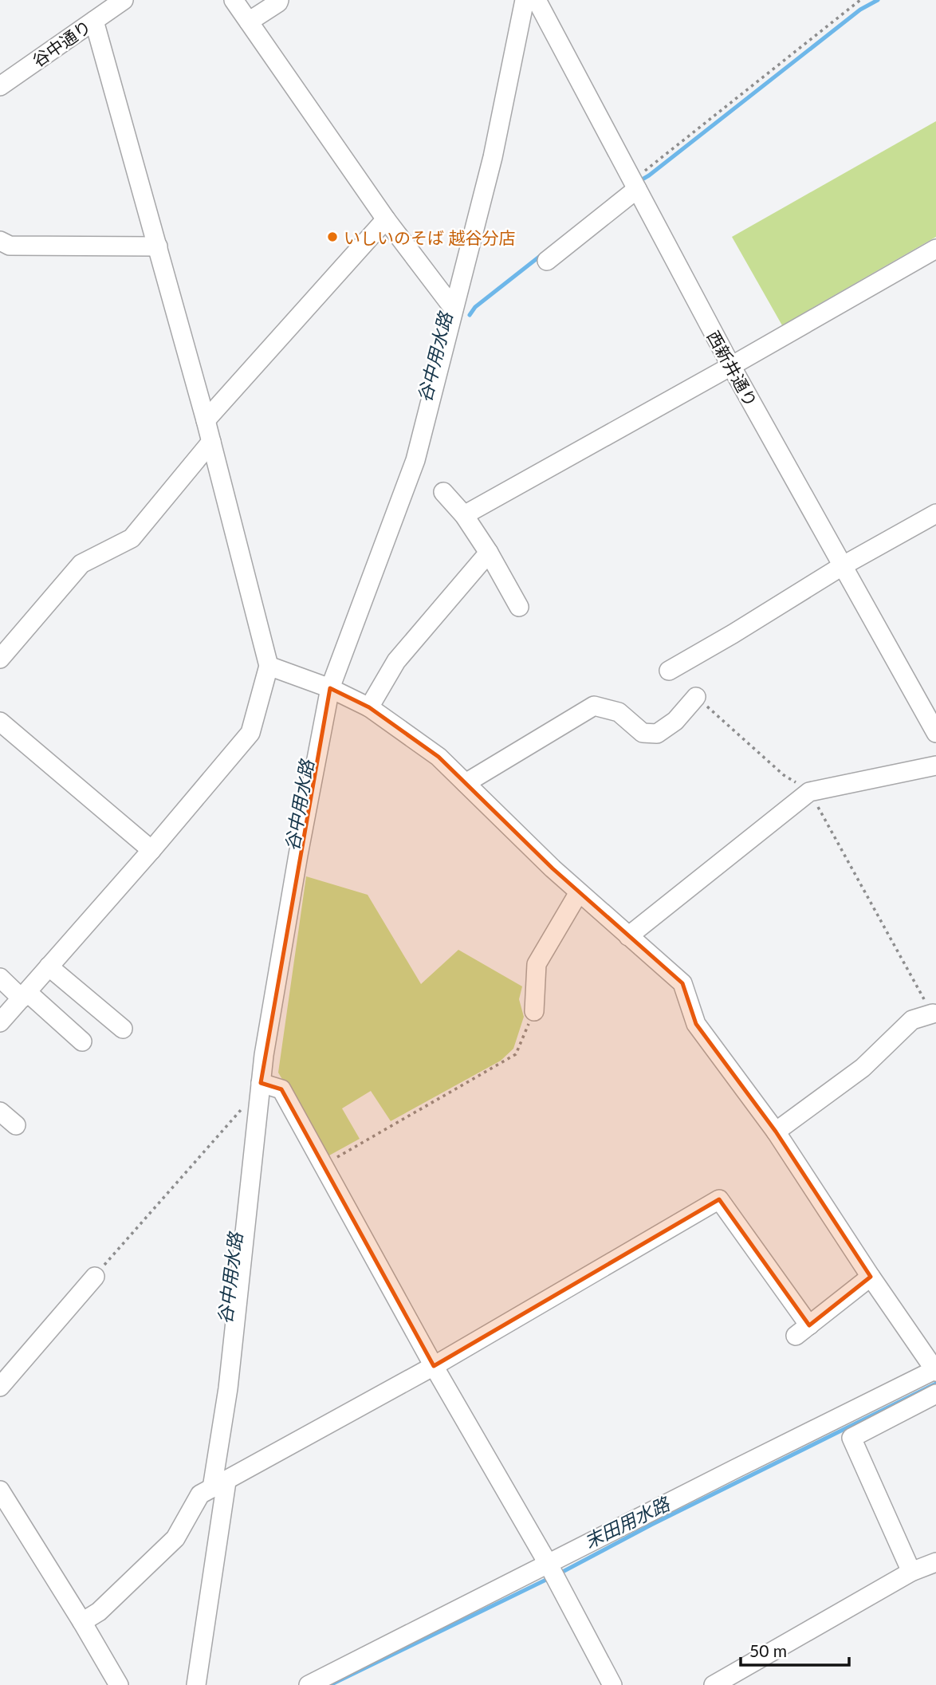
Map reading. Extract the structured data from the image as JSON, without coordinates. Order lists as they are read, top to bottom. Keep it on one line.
{"streets":{"street":["谷中通り","西新井通り"]},"water":["谷中用水路","末田用水路"],"places":["いしいのそば 越谷分店"],"scale_bar":"50 m"}
